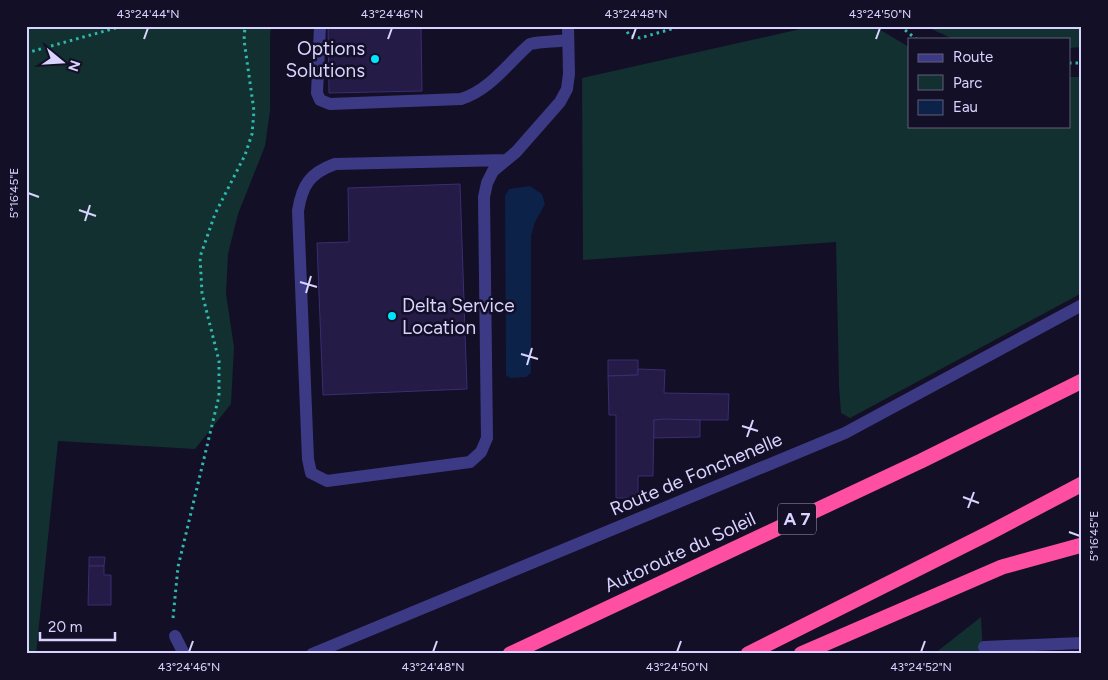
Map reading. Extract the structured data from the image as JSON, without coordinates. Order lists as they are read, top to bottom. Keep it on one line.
{"streets":{"highway":["A 7","Autoroute du Soleil"],"street":["Route de Fonchenelle"]},"places":["Options Solutions","Delta Service Location"],"legend":["Route","Parc","Eau"],"scale_bar":"20 m","north":"right","coordinates":["43°24'44\"N","43°24'46\"N","43°24'48\"N","43°24'50\"N","5°16'45\"E","43°24'52\"N"]}
